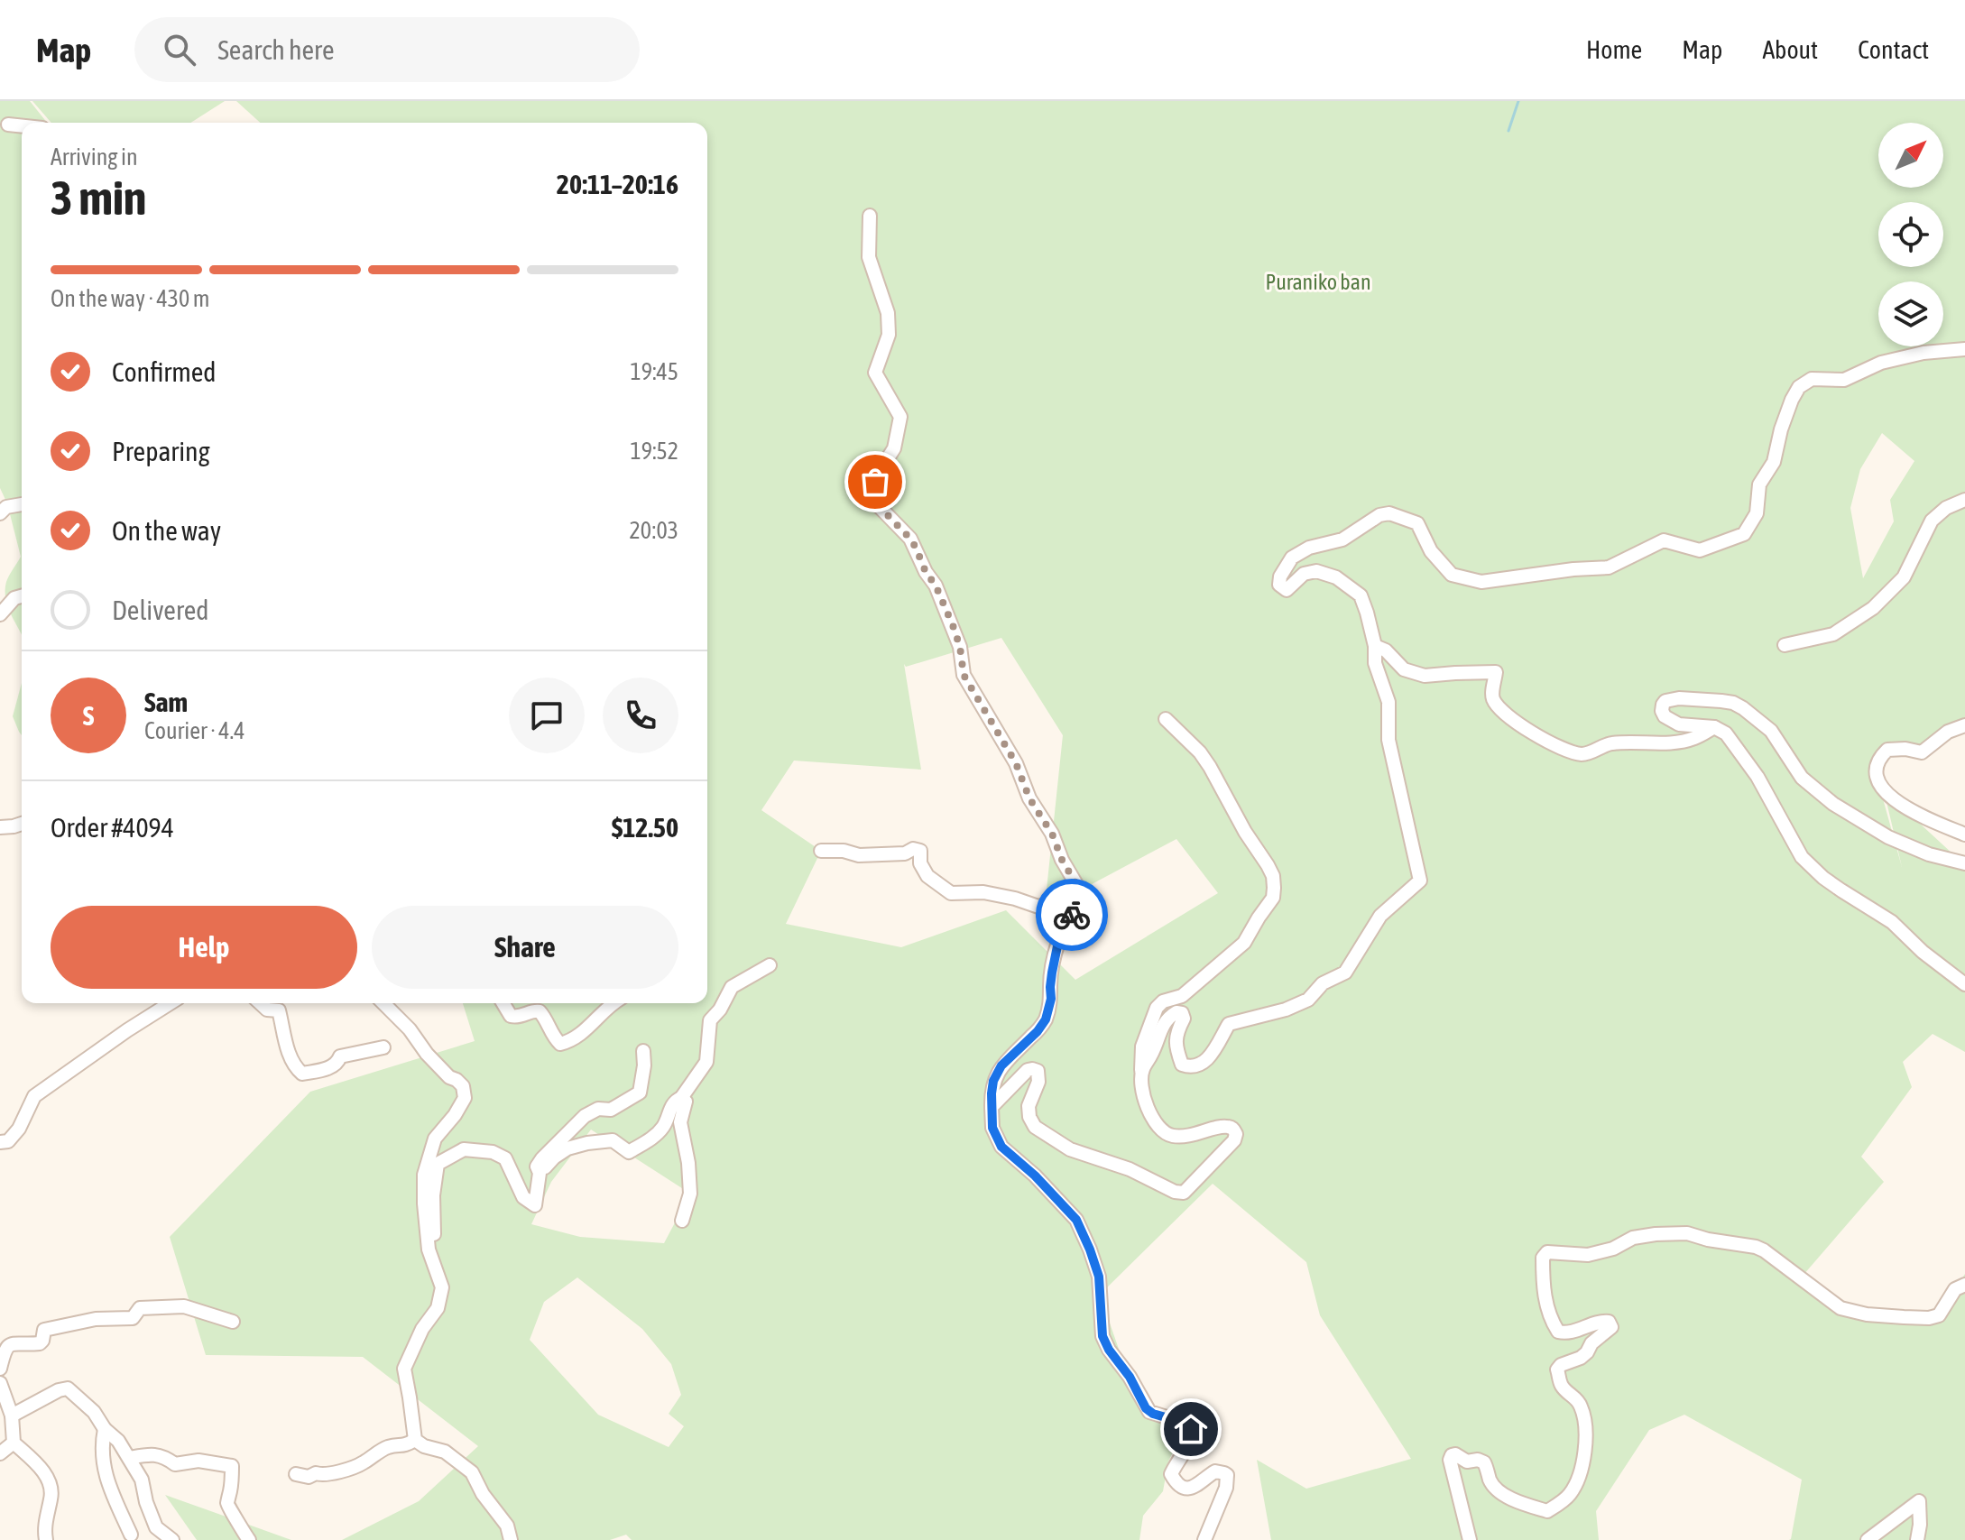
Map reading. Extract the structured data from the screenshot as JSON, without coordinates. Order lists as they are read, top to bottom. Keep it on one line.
{"parks":["Puraniko ban"],"north":"top right","page":{"header":"Map","search":"Search here","nav":["Home","Map","About","Contact"],"heading":["3 min","Arriving in","20:11–20:16"],"panel":["Sam","Courier · 4.4","Order #4094","$12.50"],"bar":"On the way · 430 m","list":[["Confirmed","19:45"],["Preparing","19:52"],["On the way","20:03"],"Delivered"],"round":"S","buttons":["Help","Share"]}}
